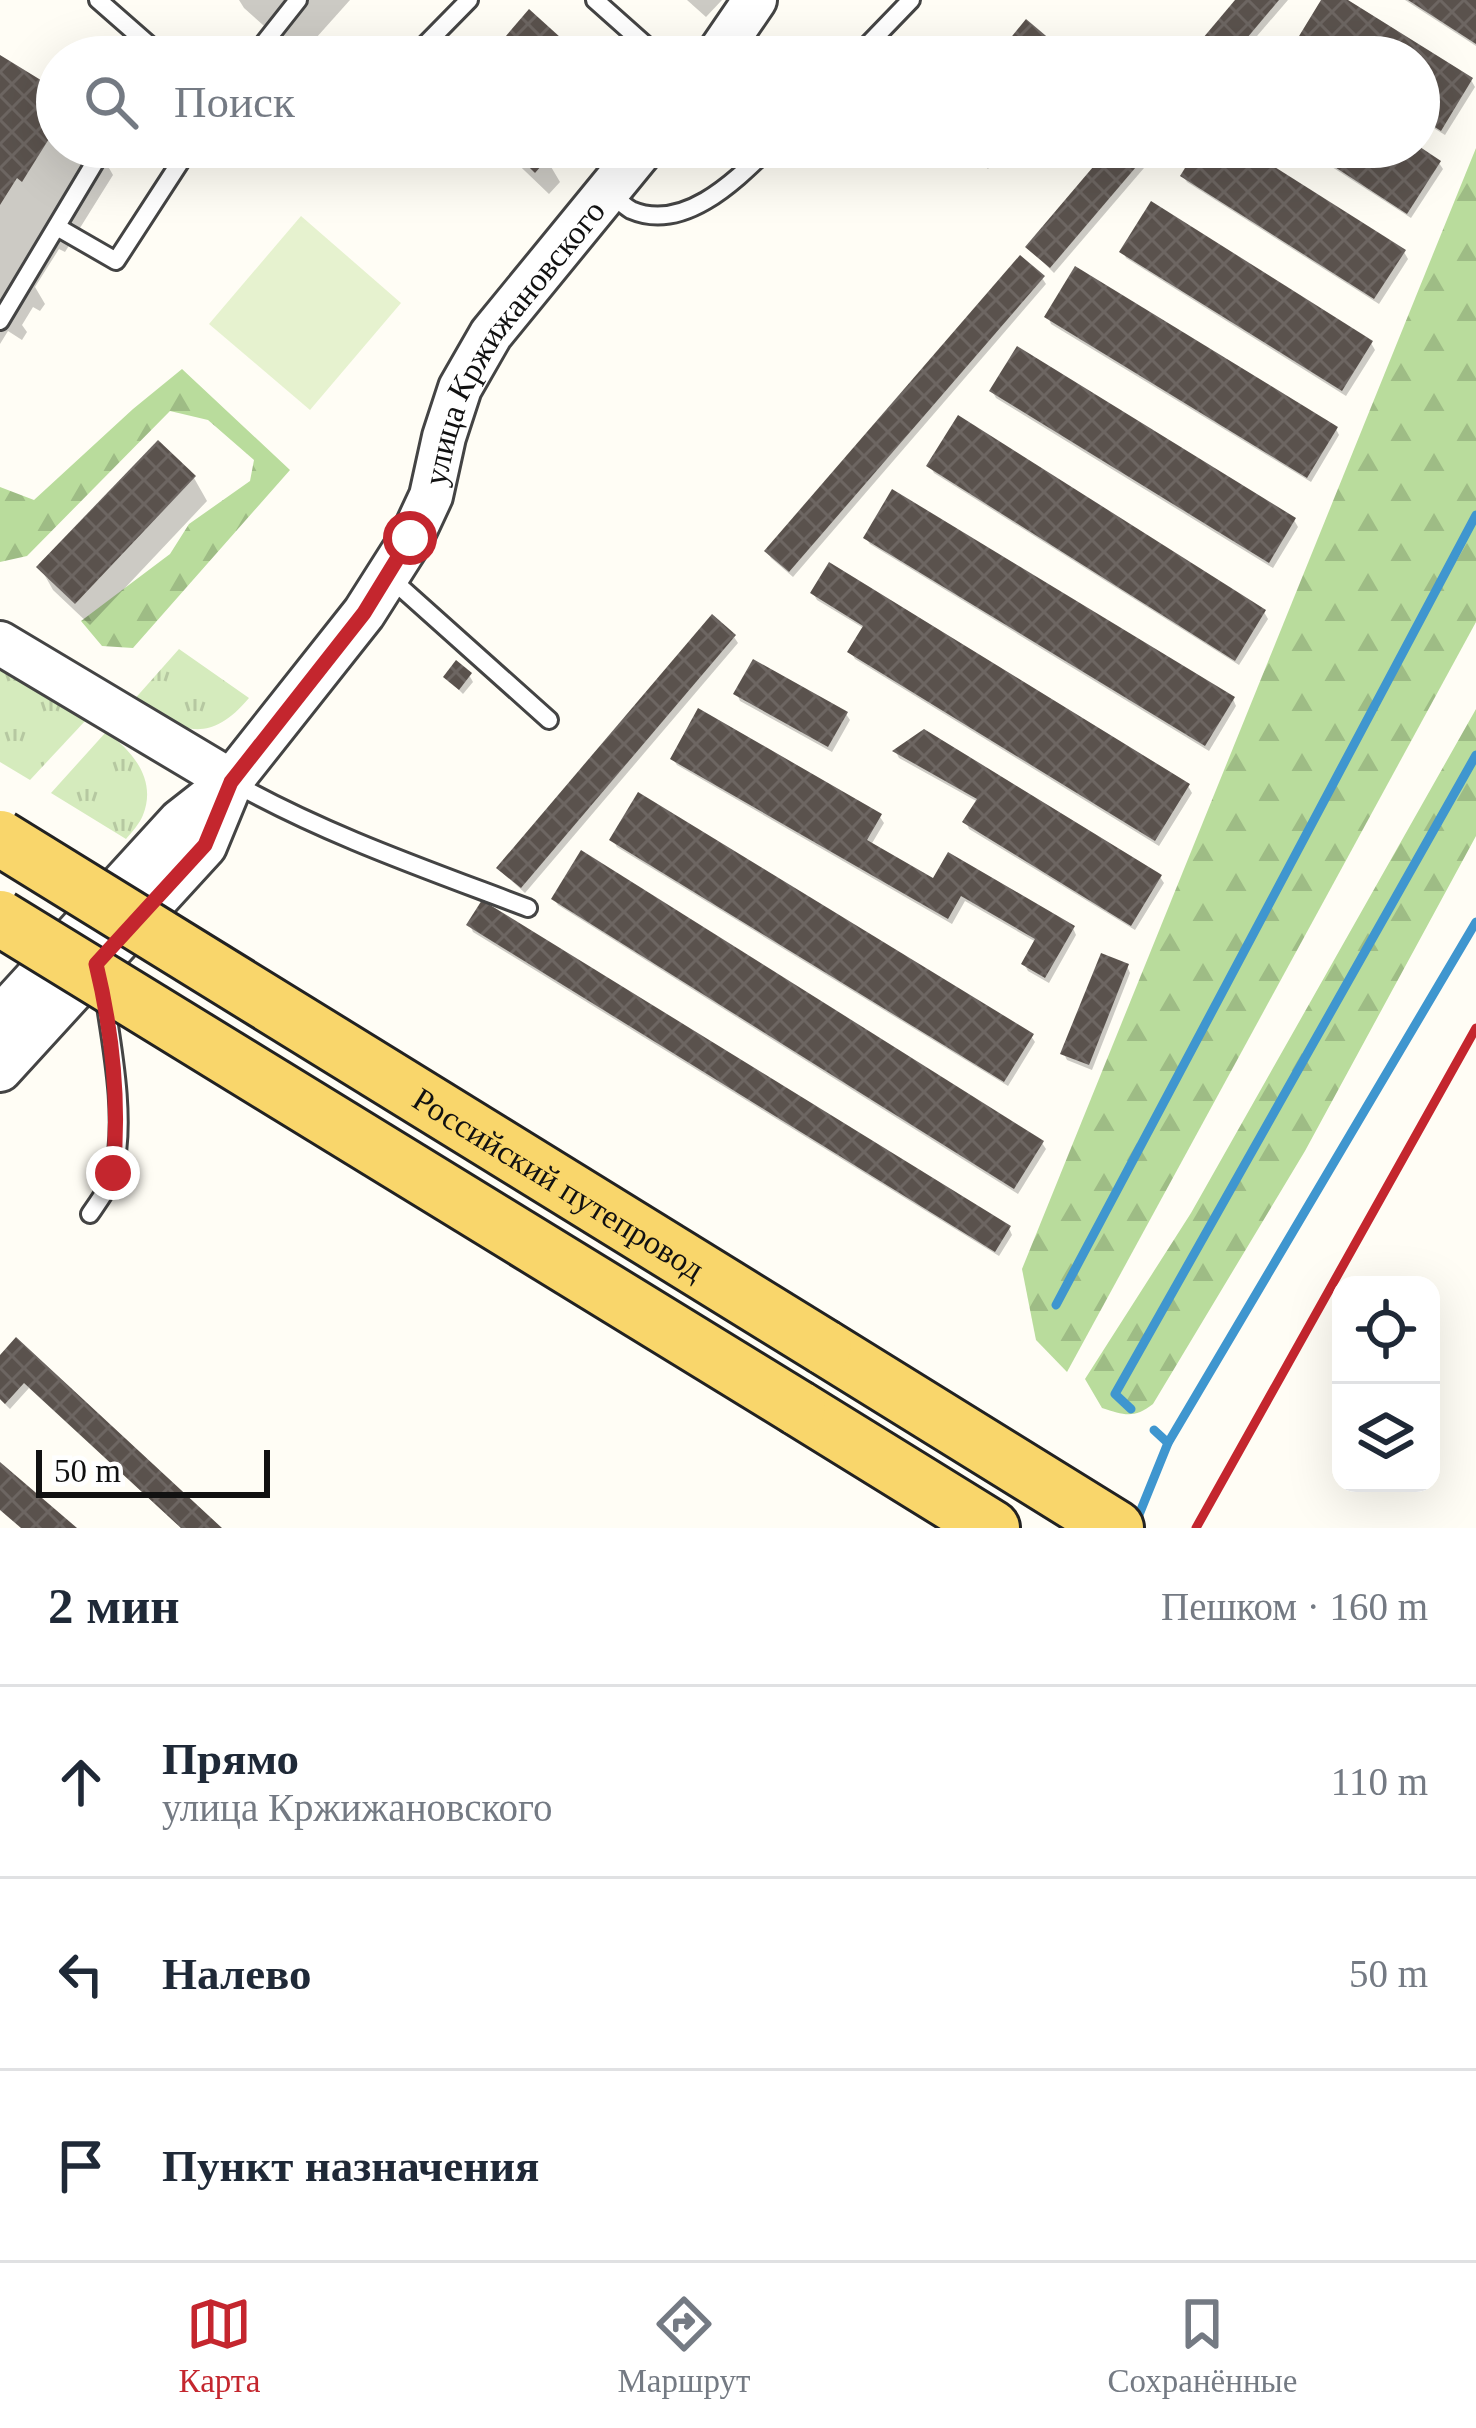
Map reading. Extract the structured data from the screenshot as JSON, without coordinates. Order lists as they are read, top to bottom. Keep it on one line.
{"streets":{"main road":["Российский путепровод"],"street":["улица Кржижановского"]},"scale_bar":"50 m","page":{"search":"Поиск","scale":"50 m","heading":["2 мин","Пешком · 160 m"],"list":[["Прямо","улица Кржижановского","110 m"],["Налево","50 m"],"Пункт назначения"],"nav":["Карта","Маршрут","Сохранённые"]}}
